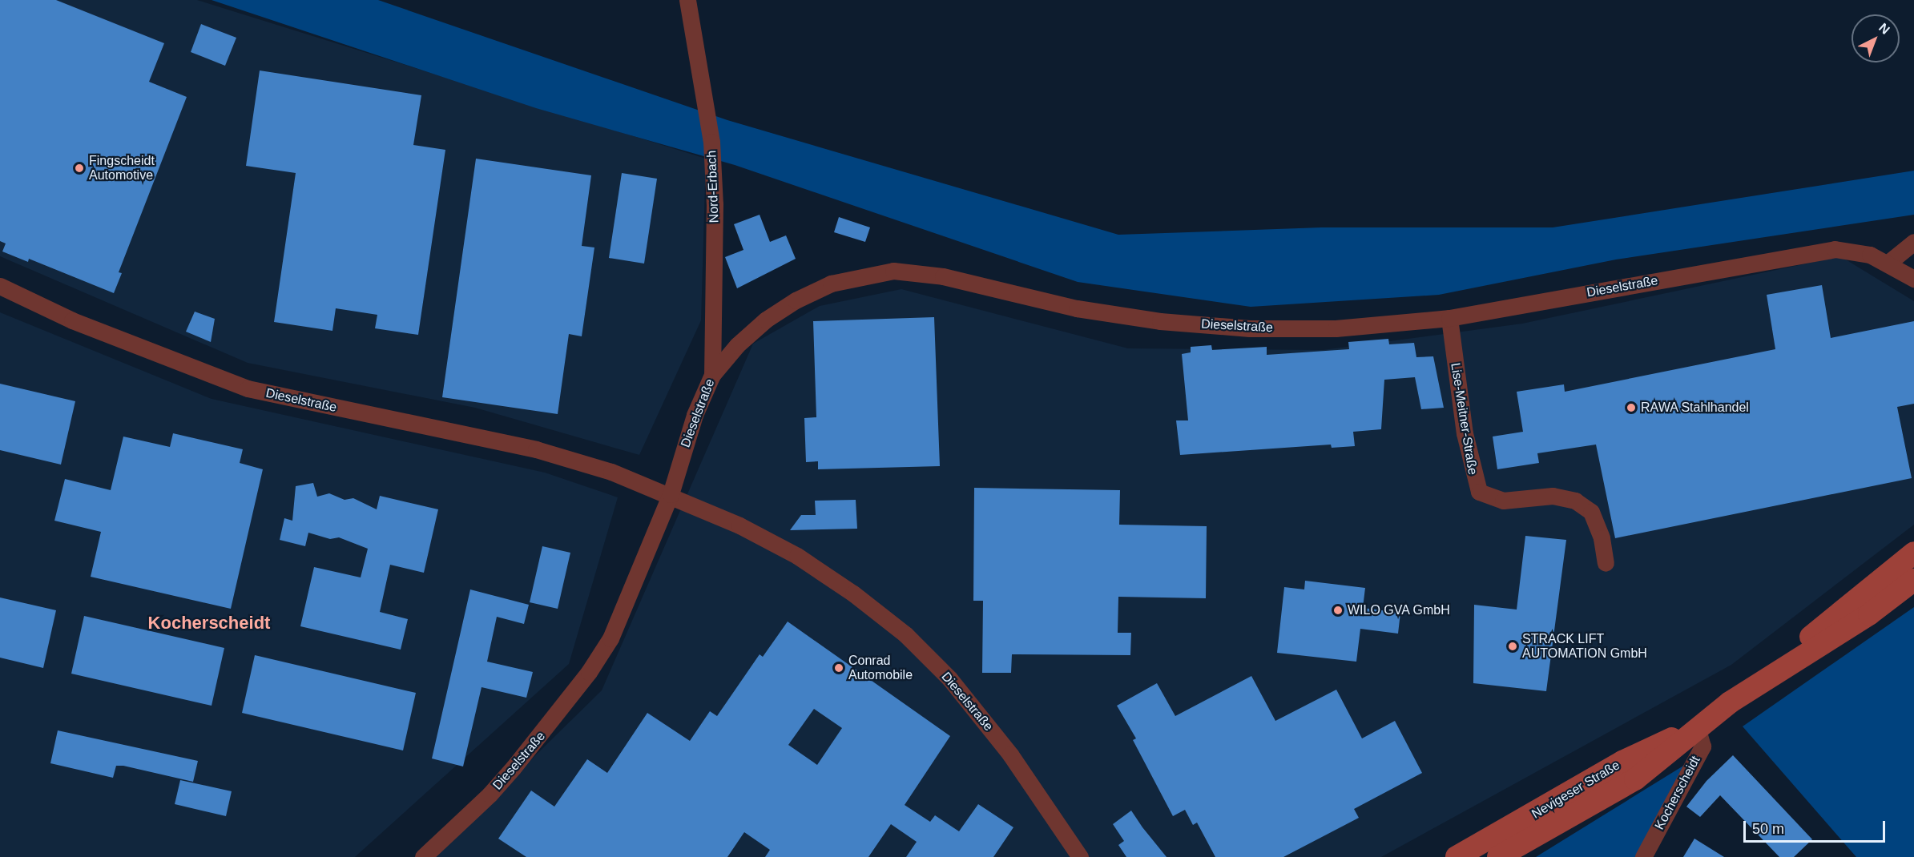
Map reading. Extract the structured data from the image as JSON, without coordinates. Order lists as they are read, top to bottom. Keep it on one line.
{"streets":{"main road":["Nevigeser Straße"],"street":["Nord-Erbach","Dieselstraße","Lise-Meitner-Straße","Kocherscheidt"]},"crossings":[["Nord-Erbach","Dieselstraße"],["Dieselstraße","Lise-Meitner-Straße"],["Nevigeser Straße","Kocherscheidt"]],"districts":["Kocherscheidt"],"places":["Fingscheidt Automotive","RAWA Stahlhandel","WILO GVA GmbH","STRACK LIFT AUTOMATION GmbH","Conrad Automobile"],"scale_bar":"50 m","north":"top right"}
